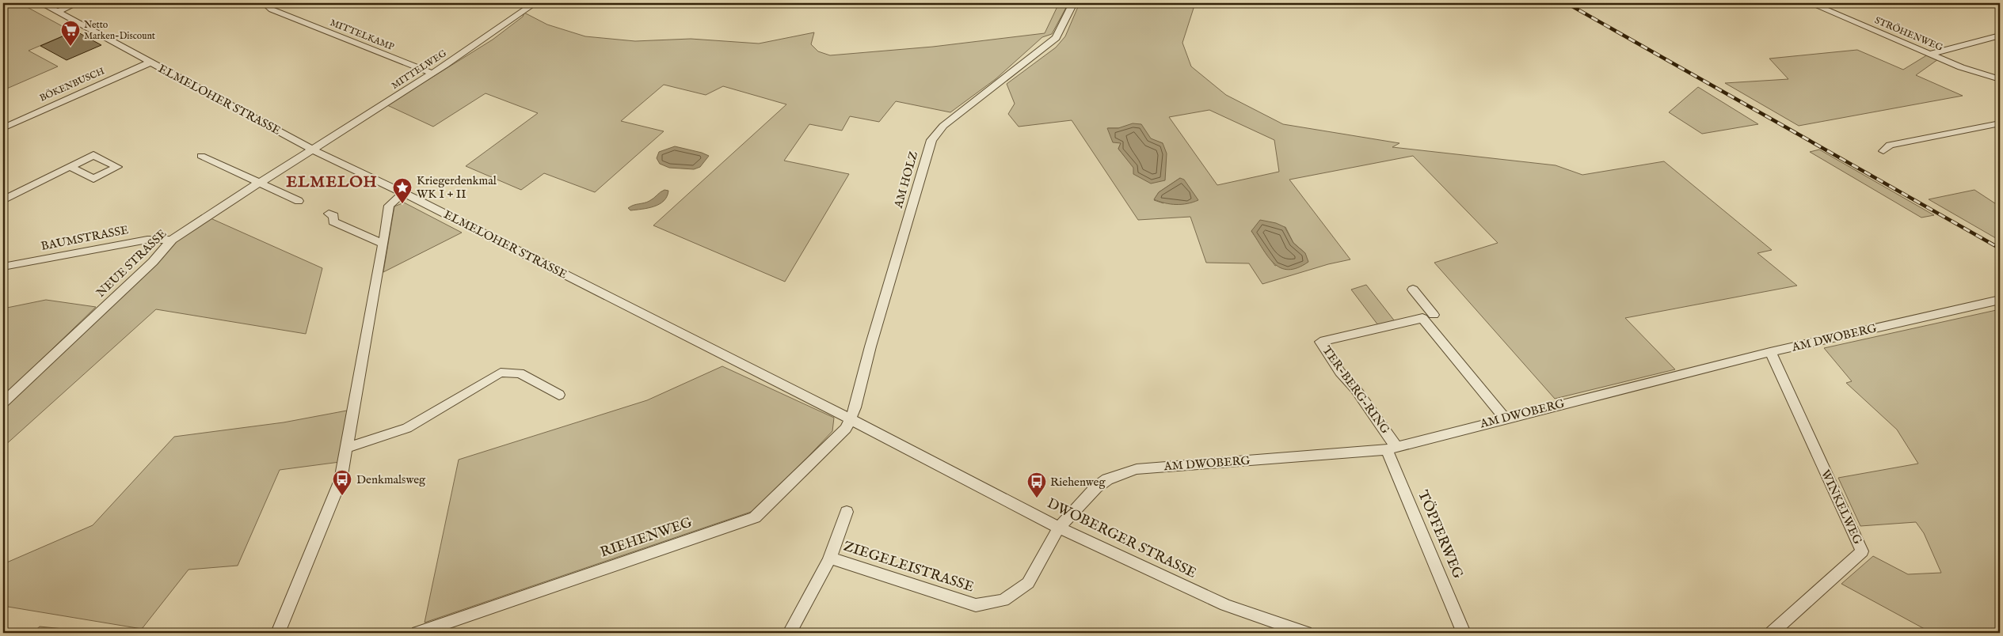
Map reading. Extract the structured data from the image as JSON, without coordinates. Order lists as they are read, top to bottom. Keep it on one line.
{"streets":{"street":["STRÖHENWEG","MITTELKAMP","MITTELWEG","BÖKENBUSCH","ELMELOHER STRASSE","AM HOLZ","BAUMSTRASSE","NEUE STRASSE","AM DWOBERG","TER-BERG-RING","WINKELWEG","TÖPFERWEG","RIEHENWEG","DWOBERGER STRASSE","ZIEGELEISTRASSE"]},"crossings":[["MITTELKAMP","MITTELWEG"],["MITTELWEG","ELMELOHER STRASSE"],["MITTELWEG","NEUE STRASSE"],["BÖKENBUSCH","ELMELOHER STRASSE"],["ELMELOHER STRASSE","AM HOLZ"],["ELMELOHER STRASSE","NEUE STRASSE"],["ELMELOHER STRASSE","RIEHENWEG"],["ELMELOHER STRASSE","DWOBERGER STRASSE"],["AM HOLZ","RIEHENWEG"],["BAUMSTRASSE","NEUE STRASSE"],["AM DWOBERG","TER-BERG-RING"],["AM DWOBERG","WINKELWEG"],["AM DWOBERG","TÖPFERWEG"],["AM DWOBERG","DWOBERGER STRASSE"],["AM DWOBERG","ZIEGELEISTRASSE"],["TER-BERG-RING","TÖPFERWEG"],["DWOBERGER STRASSE","ZIEGELEISTRASSE"]],"districts":["ELMELOH"],"places":{"supermarket":["Netto Marken-Discount"],"place":["Kriegerdenkmal WK I + II"],"bus stop":["Denkmalsweg","Riehenweg"]}}
